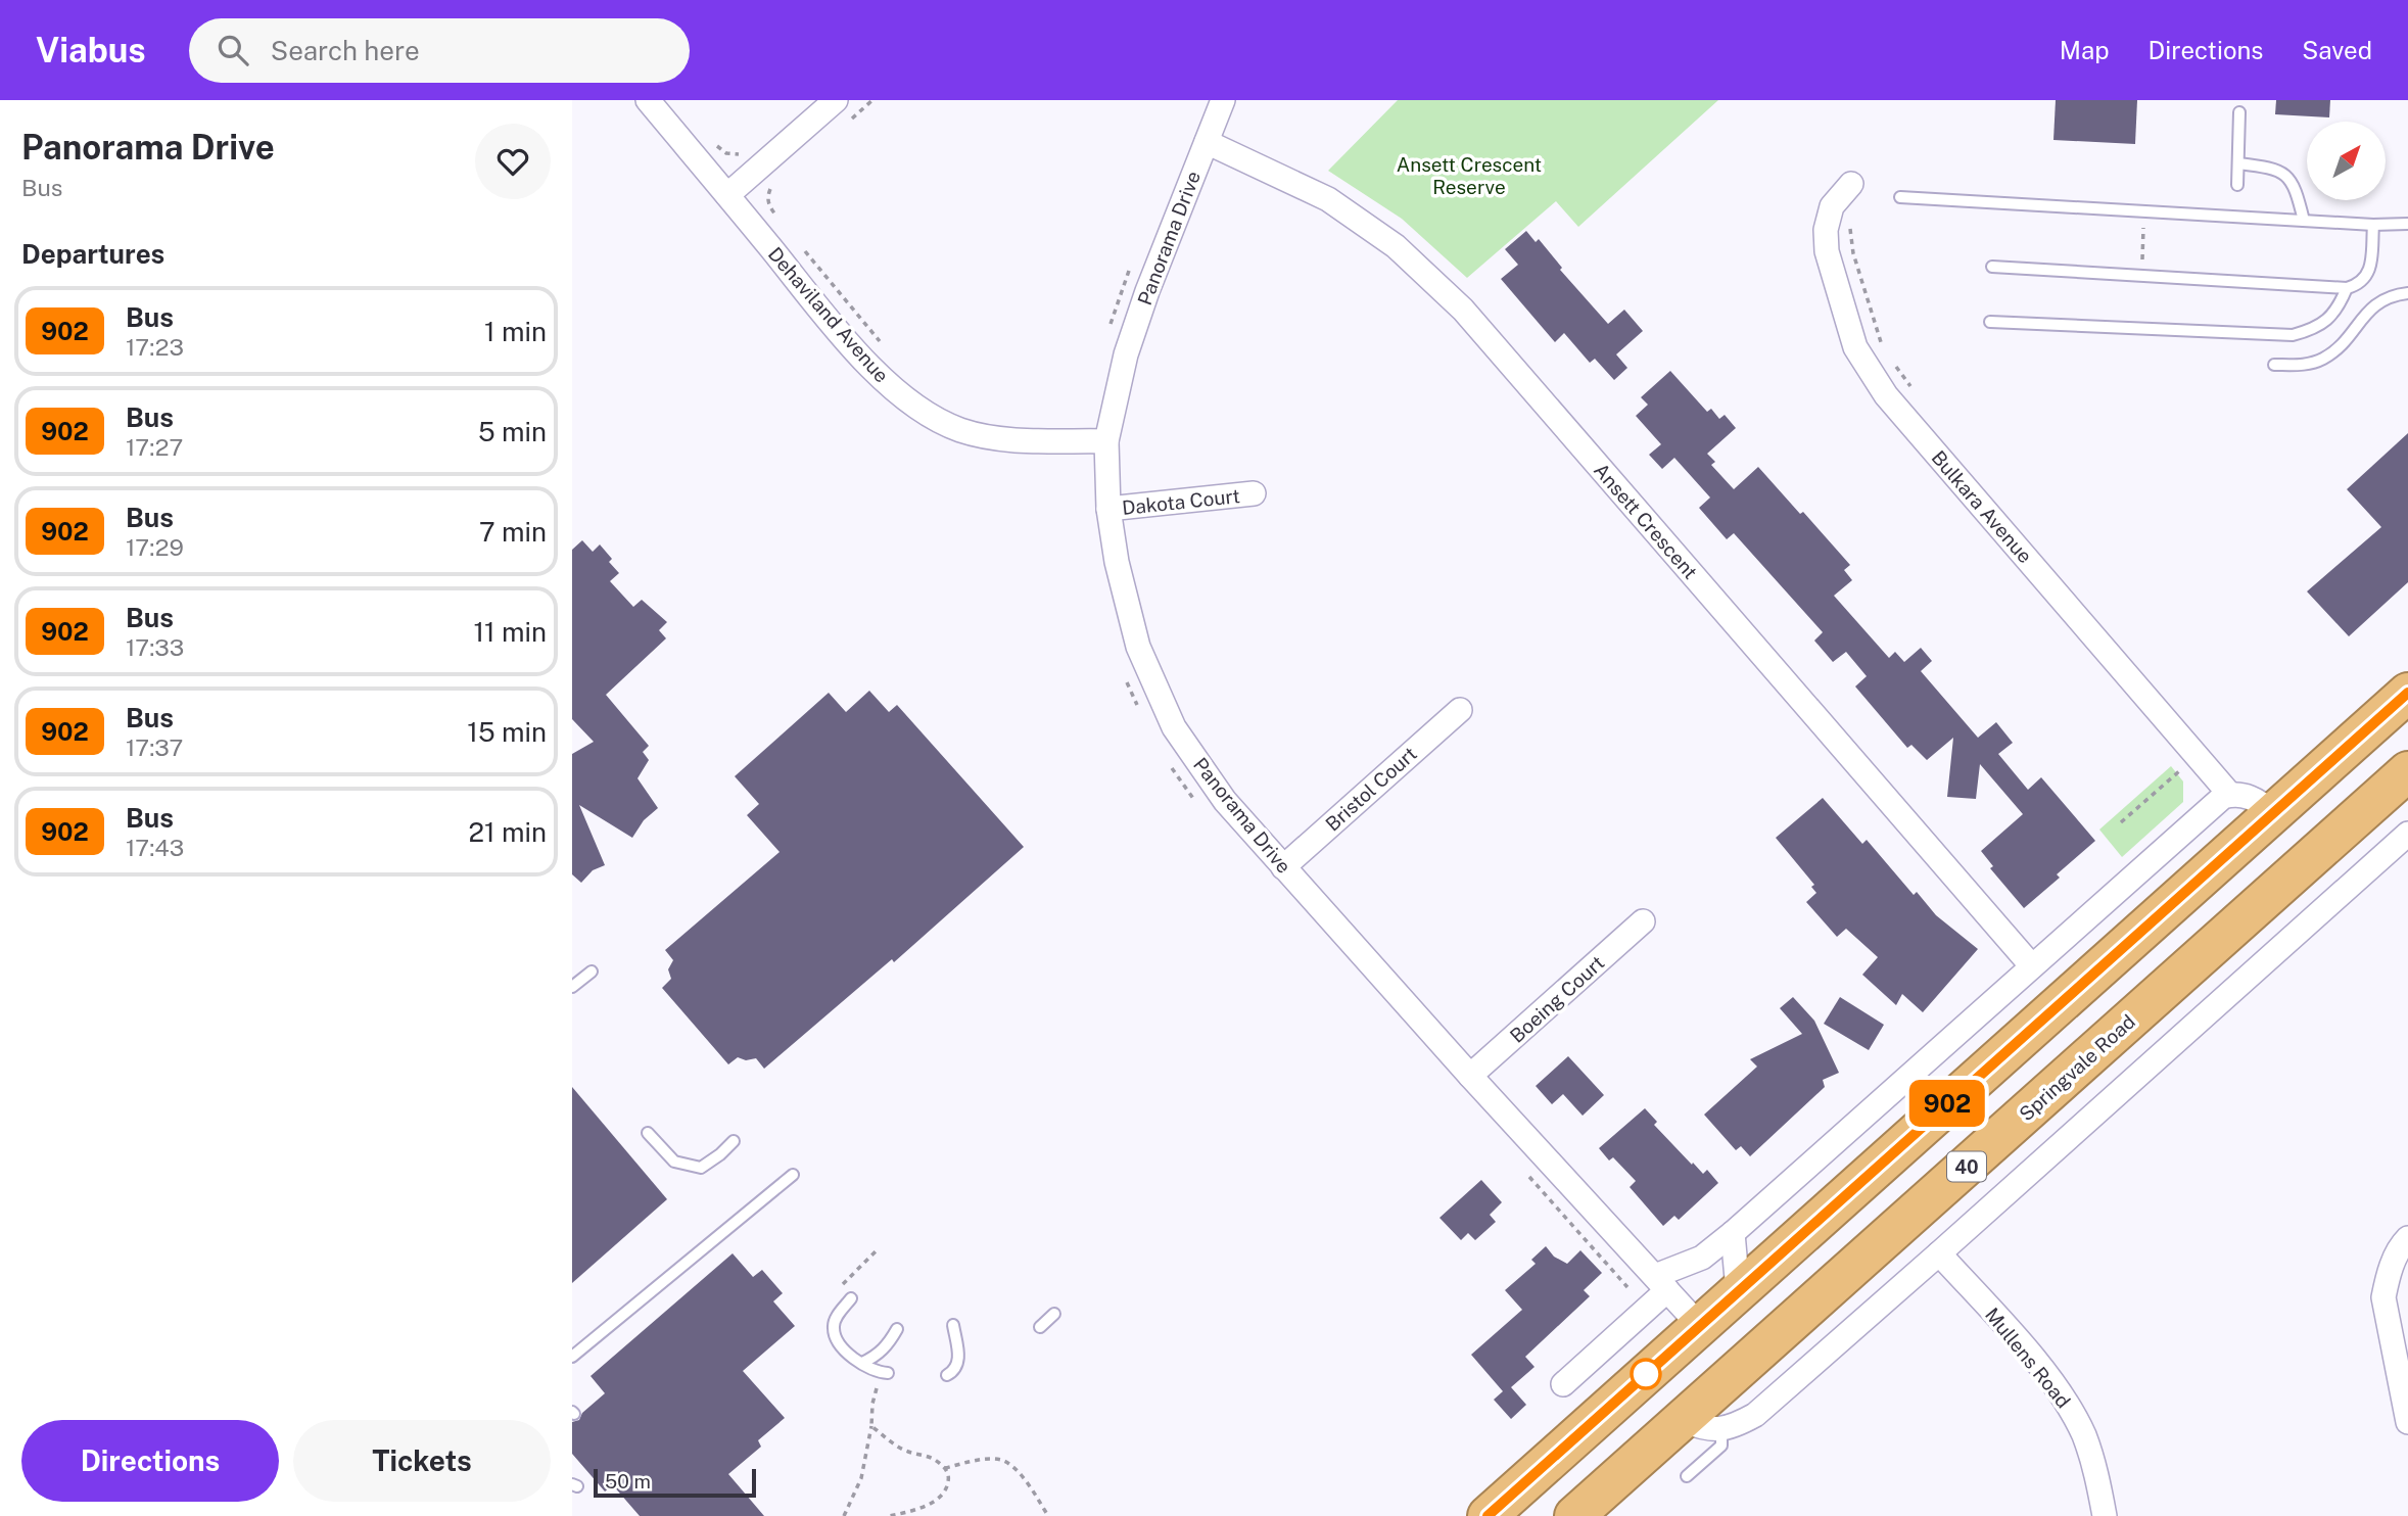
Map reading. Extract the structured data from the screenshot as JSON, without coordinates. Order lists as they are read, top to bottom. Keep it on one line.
{"streets":{"highway":["Springvale Road","40"],"street":["Panorama Drive","Dehaviland Avenue","Dakota Court","Bulkara Avenue","Ansett Crescent","Bristol Court","Boeing Court","Mullens Road"]},"crossings":[["Panorama Drive","Dehaviland Avenue"],["Panorama Drive","Dakota Court"],["Panorama Drive","Ansett Crescent"],["Panorama Drive","Bristol Court"],["Panorama Drive","Boeing Court"]],"parks":["Ansett Crescent Reserve"],"lines":["bus line 902"],"scale_bar":"50 m","north":"top right","page":{"header":"Viabus","search":"Search here","nav":["Map","Directions","Saved"],"heading":[["Panorama Drive","Bus"],"Departures"],"on_map":"902","list":[{"mark":"902","name":"Bus","note":"17:23","value":"1 min"},{"mark":"902","name":"Bus","note":"17:27","value":"5 min"},{"mark":"902","name":"Bus","note":"17:29","value":"7 min"},{"mark":"902","name":"Bus","note":"17:33","value":"11 min"},{"mark":"902","name":"Bus","note":"17:37","value":"15 min"},{"mark":"902","name":"Bus","note":"17:43","value":"21 min"}],"buttons":["Directions","Tickets"],"scale":"50 m"}}
